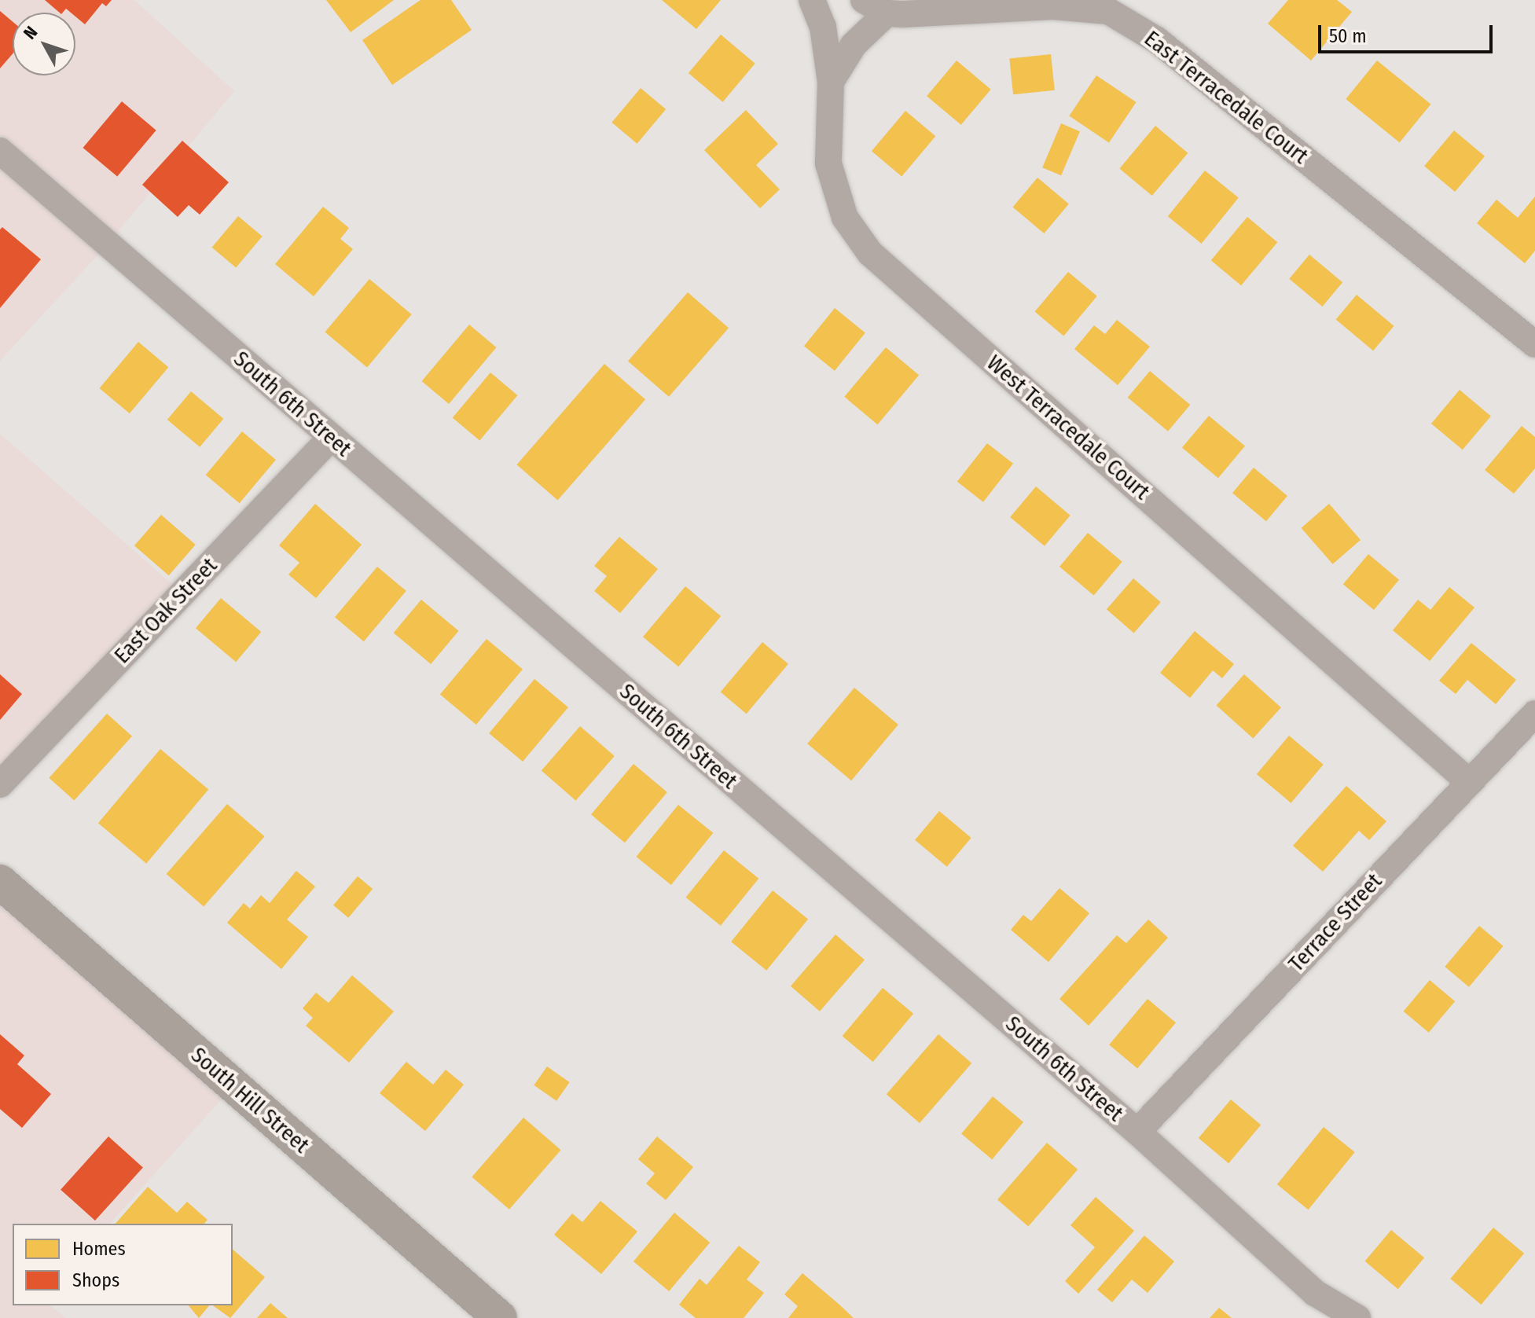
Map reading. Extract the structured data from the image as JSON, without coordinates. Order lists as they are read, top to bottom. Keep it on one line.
{"streets":{"main road":["South Hill Street"],"street":["East Terracedale Court","South 6th Street","West Terracedale Court","East Oak Street","Terrace Street"]},"crossings":[["South 6th Street","East Oak Street"],["South 6th Street","Terrace Street"],["West Terracedale Court","Terrace Street"]],"legend":["Homes","Shops"],"scale_bar":"50 m","north":"top left"}
